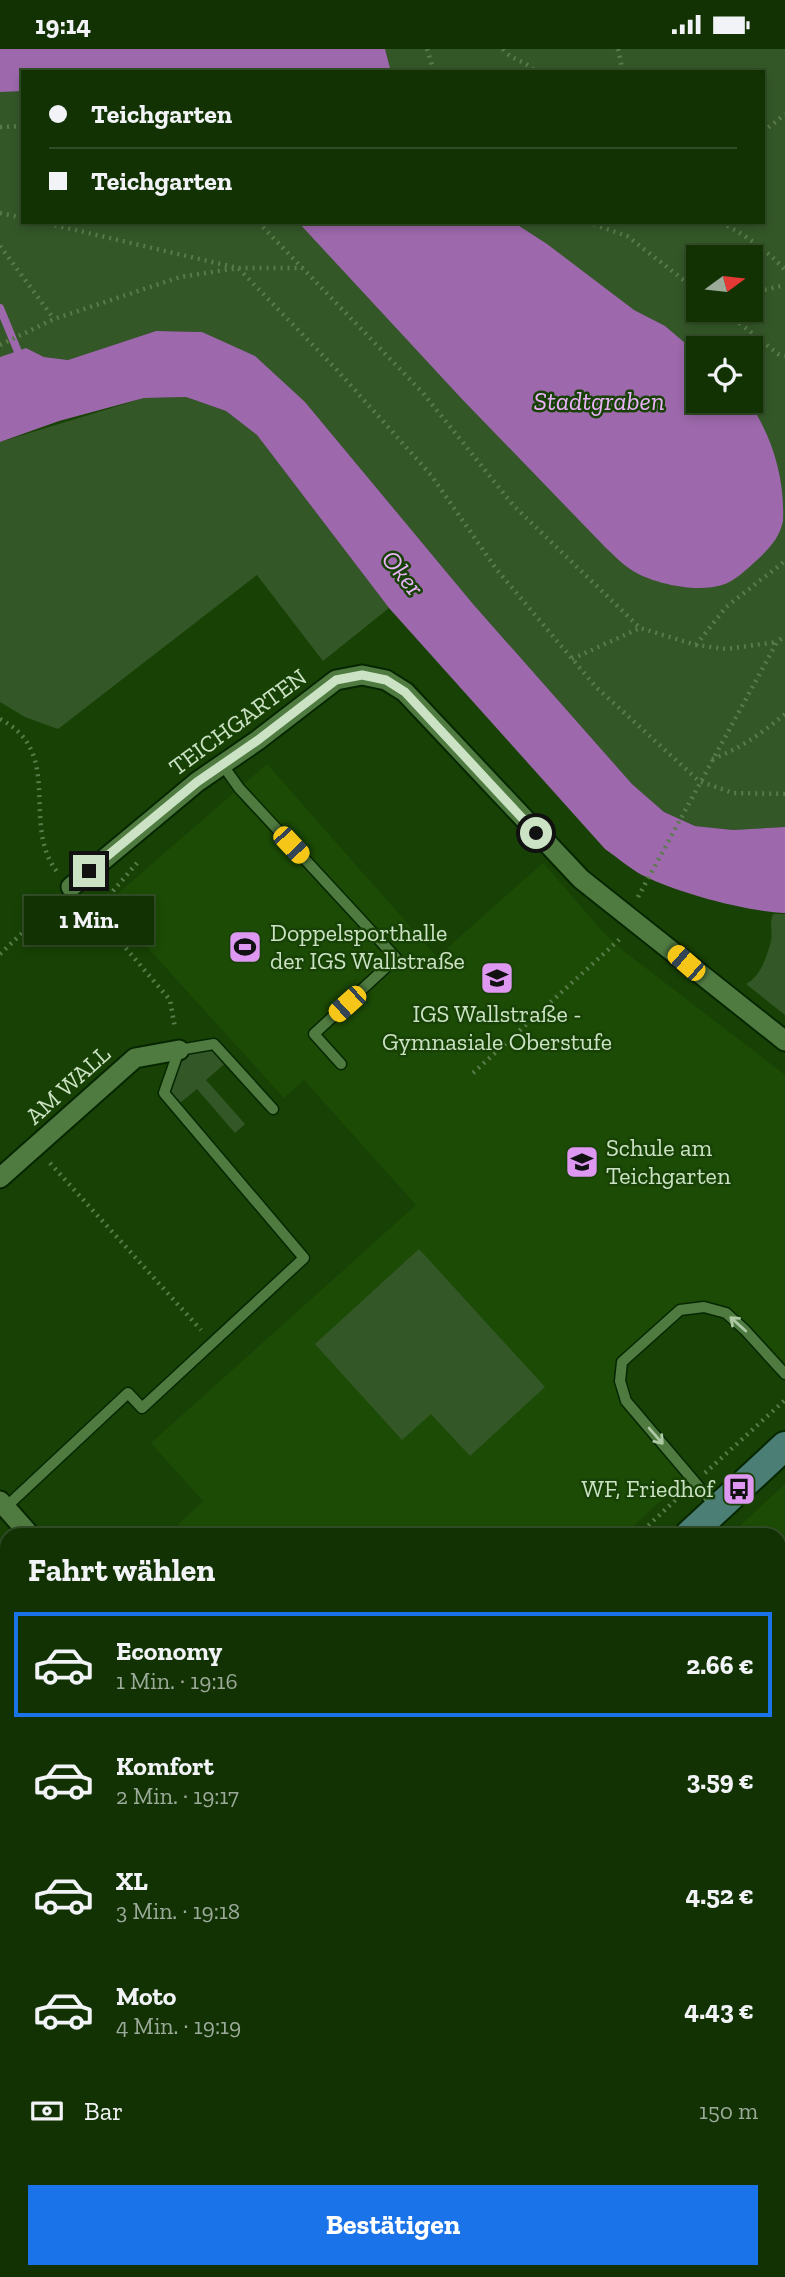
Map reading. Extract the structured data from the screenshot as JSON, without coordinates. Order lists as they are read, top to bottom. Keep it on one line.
{"streets":{"street":["TEICHGARTEN","AM WALL"]},"water":["Stadtgraben","Oker"],"places":{"sports":["Doppelsporthalle der IGS Wallstraße"],"school or university":["IGS Wallstraße - Gymnasiale Oberstufe","Schule am Teichgarten"],"bus stop":["WF, Friedhof"]},"north":"right","page":{"status":"19:14","banner":["Teichgarten","Teichgarten"],"bubble":"1 Min.","heading":"Fahrt wählen","list":[{"name":"Economy","note":"1 Min. · 19:16","value":"2.66 €"},{"name":"Komfort","note":"2 Min. · 19:17","value":"3.59 €"},{"name":"XL","note":"3 Min. · 19:18","value":"4.52 €"},{"name":"Moto","note":"4 Min. · 19:19","value":"4.43 €"}],"pay":["Bar","150 m"],"buttons":"Bestätigen"}}
